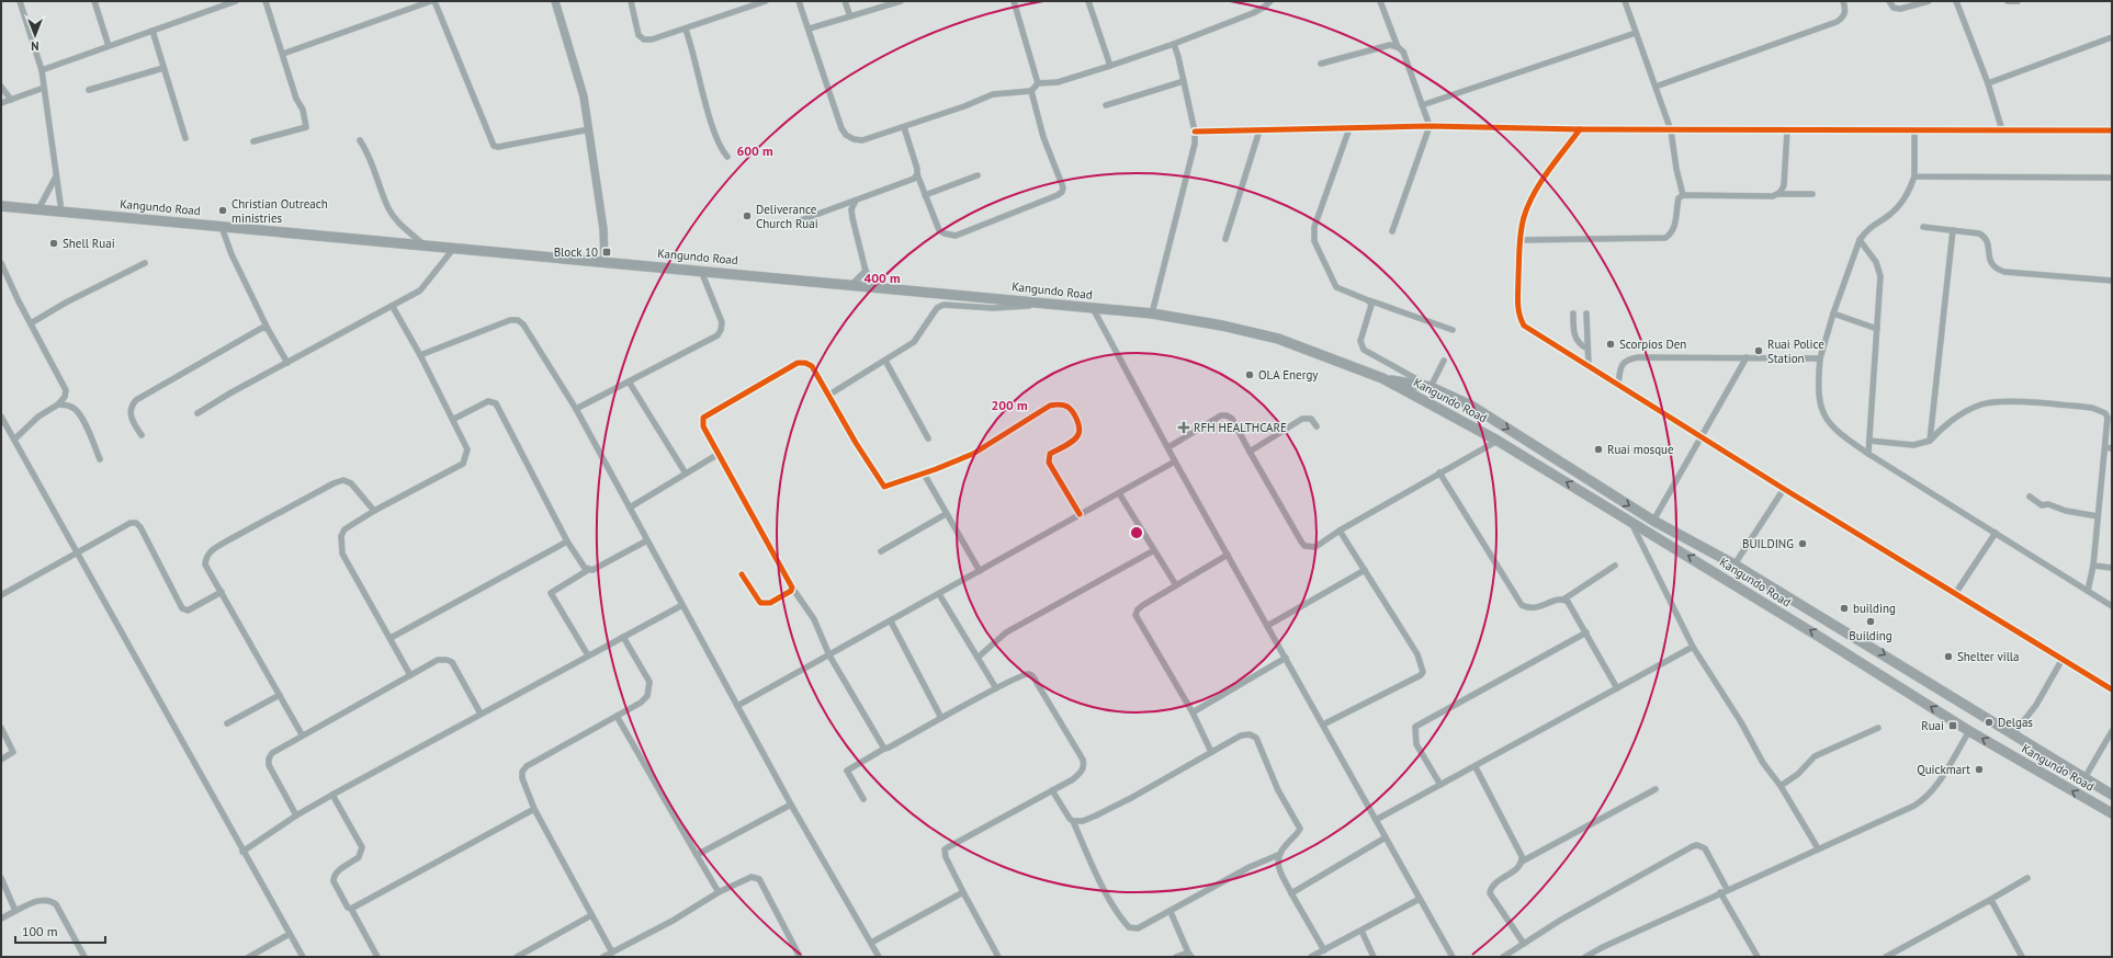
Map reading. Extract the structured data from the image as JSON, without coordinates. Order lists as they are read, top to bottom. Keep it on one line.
{"streets":{"highway":["Kangundo Road"]},"places":{"other":["Christian Outreach ministries","Deliverance Church Ruai","Shell Ruai","Scorpios Den","Ruai Police Station","OLA Energy","Ruai mosque","BUILDING","building","Building","Shelter villa","Delgas","Quickmart"],"transit":["Block 10","Ruai"],"health":["RFH HEALTHCARE"]},"scale_bar":"100 m","north":"bottom","rings":["600 m","400 m","200 m"]}
